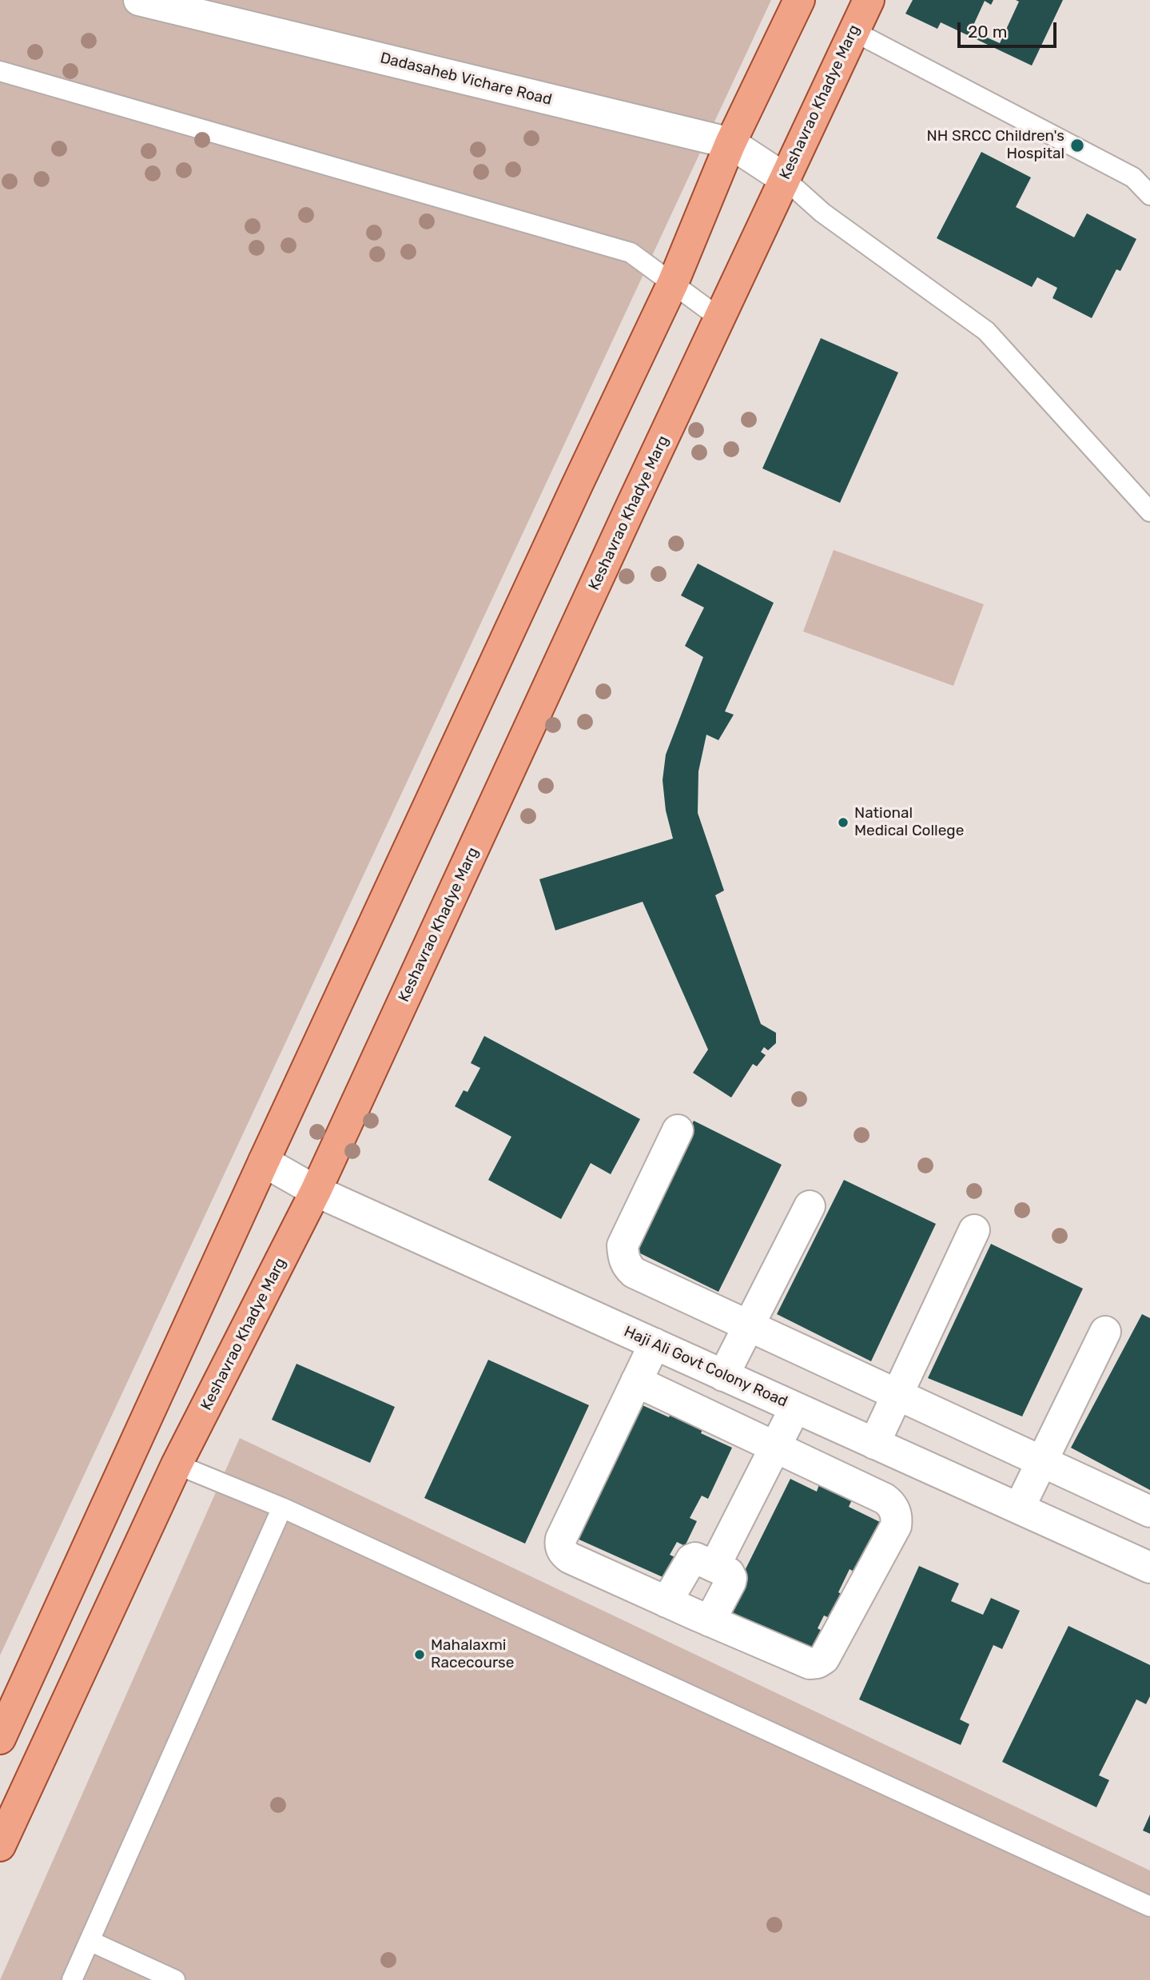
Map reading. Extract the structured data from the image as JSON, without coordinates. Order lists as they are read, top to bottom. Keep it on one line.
{"streets":{"main road":["Keshavrao Khadye Marg"],"street":["Dadasaheb Vichare Road","Haji Ali Govt Colony Road"]},"crossings":[["Dadasaheb Vichare Road","Keshavrao Khadye Marg"],["Keshavrao Khadye Marg","Haji Ali Govt Colony Road"]],"places":["NH SRCC Children's Hospital","National Medical College","Mahalaxmi Racecourse"],"scale_bar":"20 m"}
